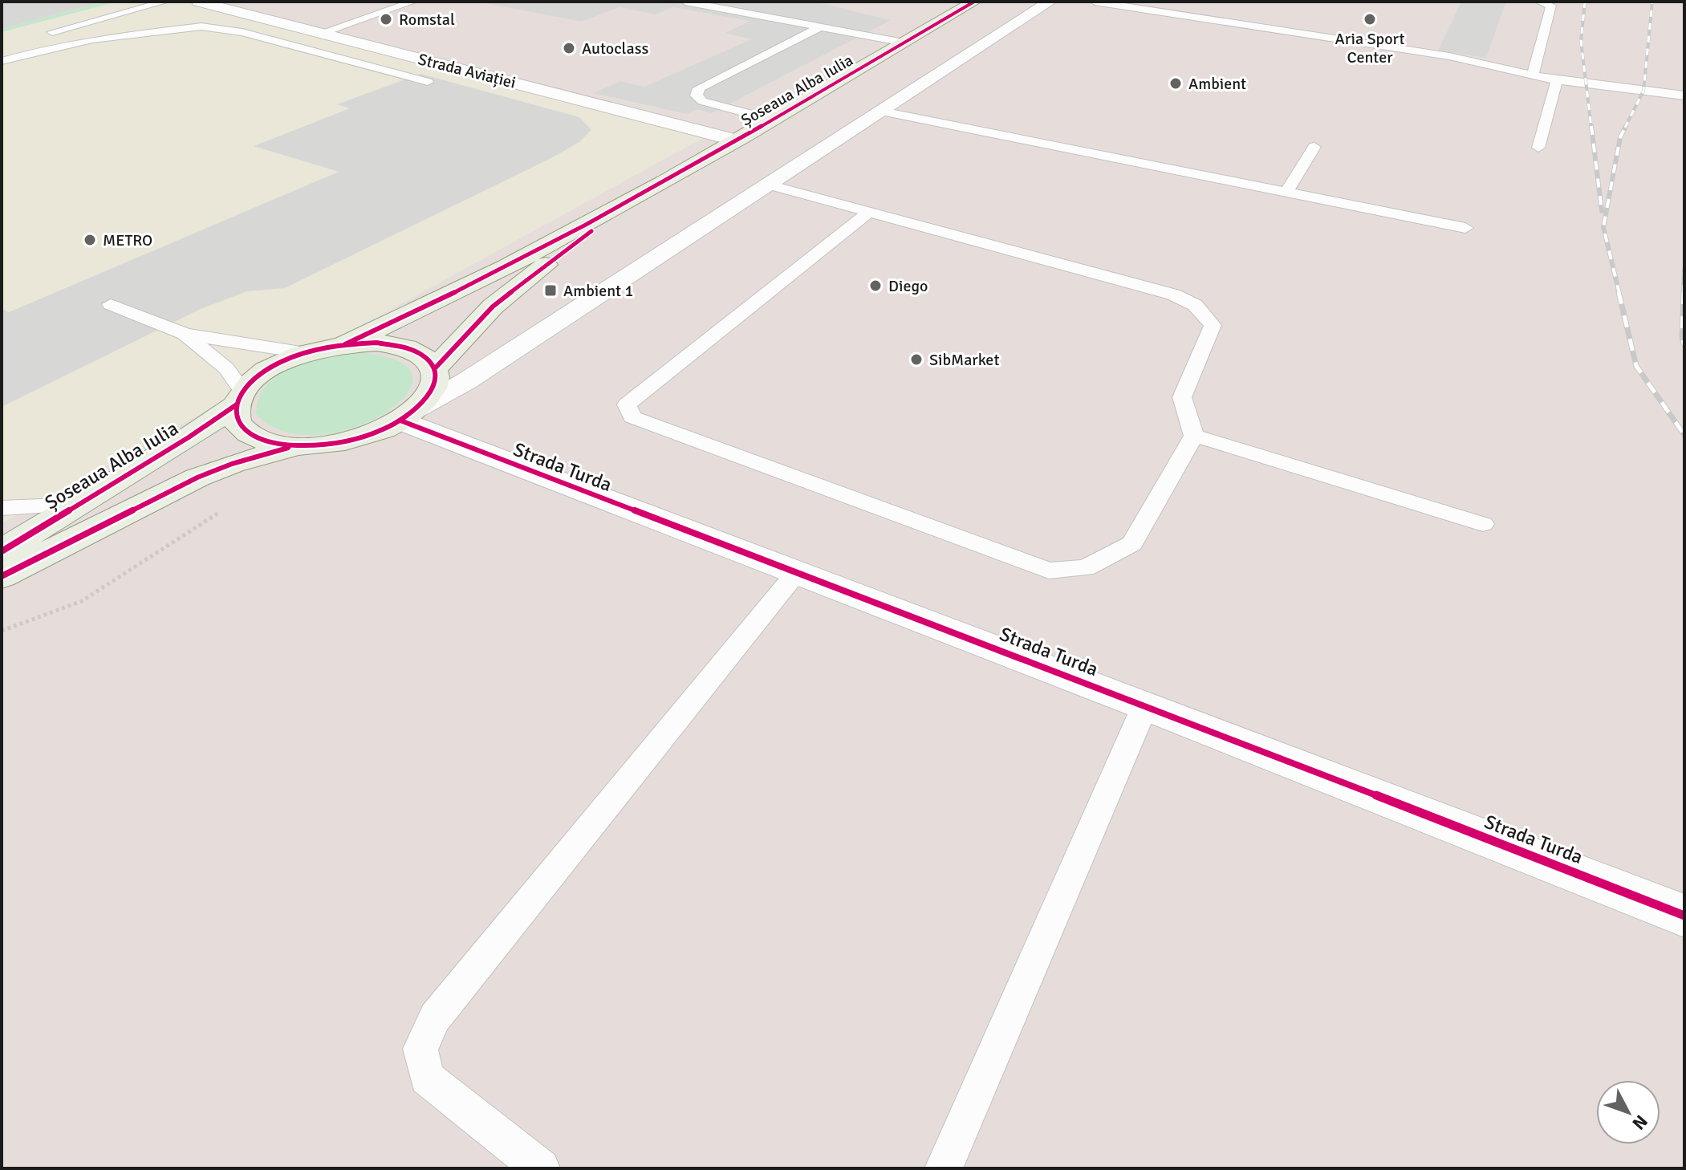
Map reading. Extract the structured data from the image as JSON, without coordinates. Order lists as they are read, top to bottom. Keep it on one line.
{"streets":{"main road":["Șoseaua Alba Iulia"],"street":["Strada Aviației","Strada Turda"]},"crossings":[["Strada Aviației","Șoseaua Alba Iulia"]],"places":{"other":["Romstal","Aria Sport Center","Autoclass","Ambient","METRO","Diego","SibMarket"],"transit":["Ambient 1"]},"north":"bottom right"}
